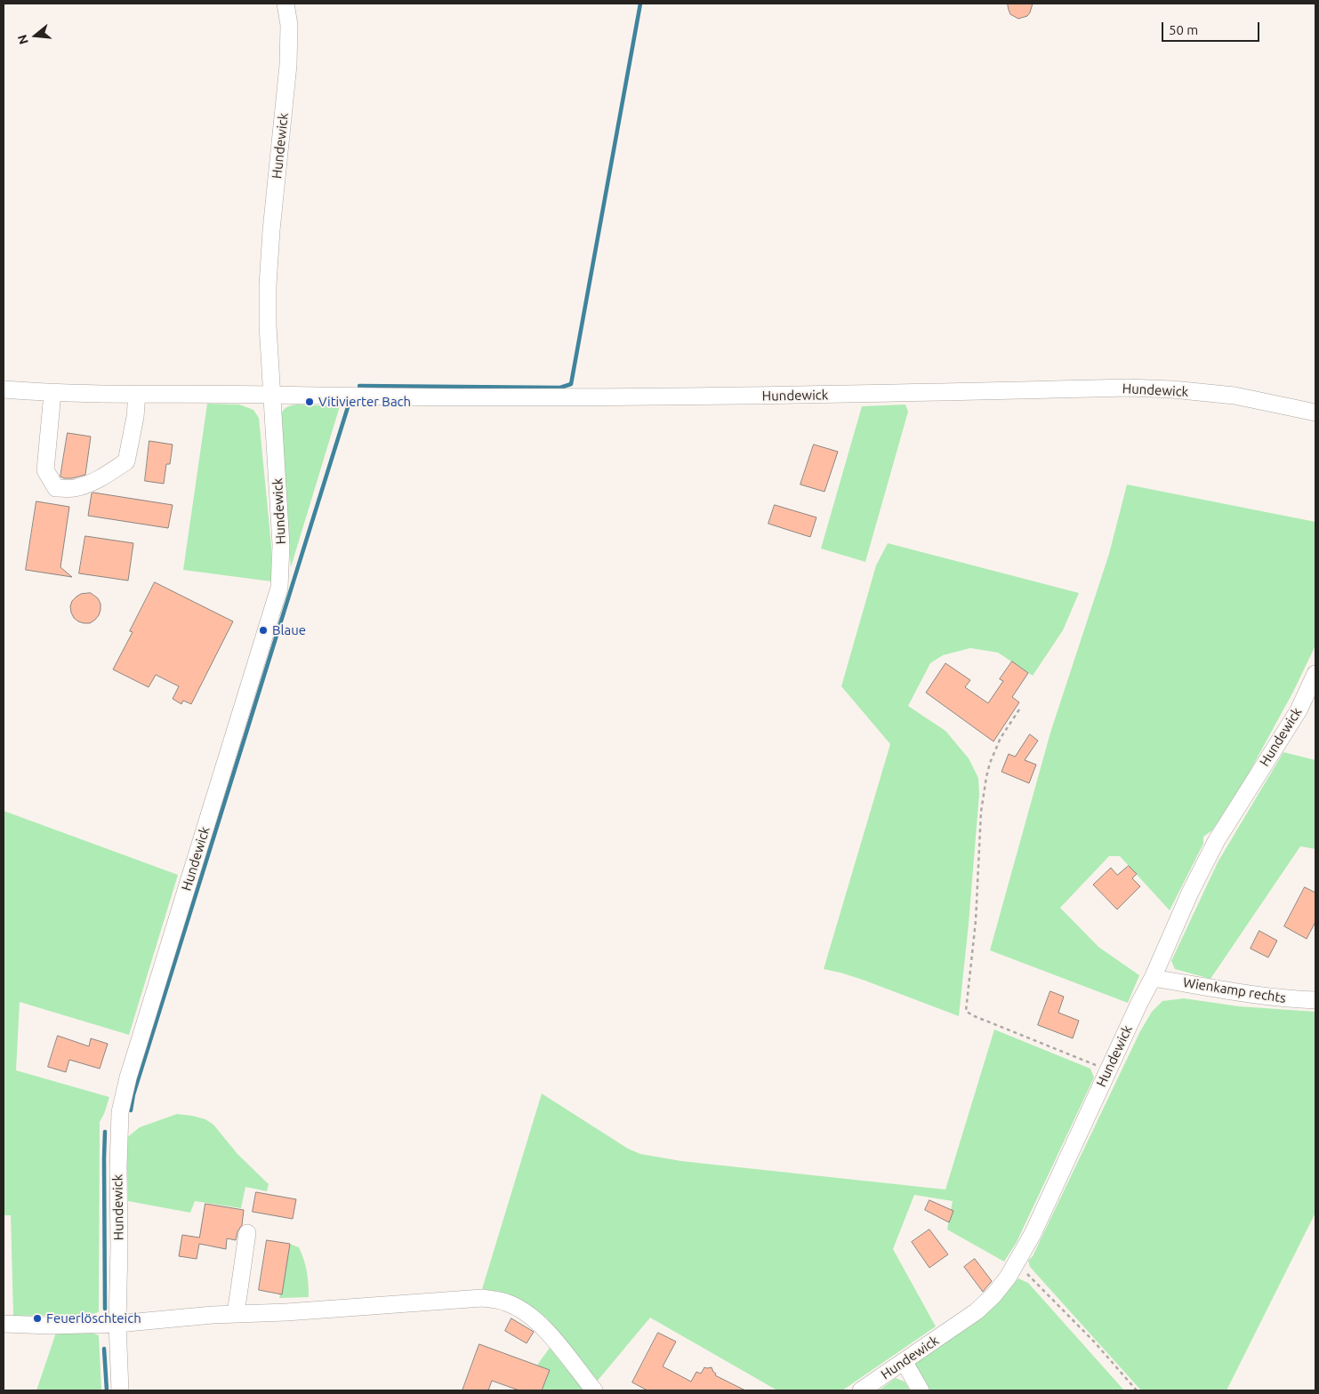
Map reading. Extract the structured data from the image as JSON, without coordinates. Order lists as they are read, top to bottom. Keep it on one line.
{"streets":{"street":["Hundewick","Wienkamp rechts"]},"crossings":[["Hundewick","Wienkamp rechts"]],"places":["Vitivierter Bach","Blaue","Feuerlöschteich"],"scale_bar":"50 m","north":"left"}
